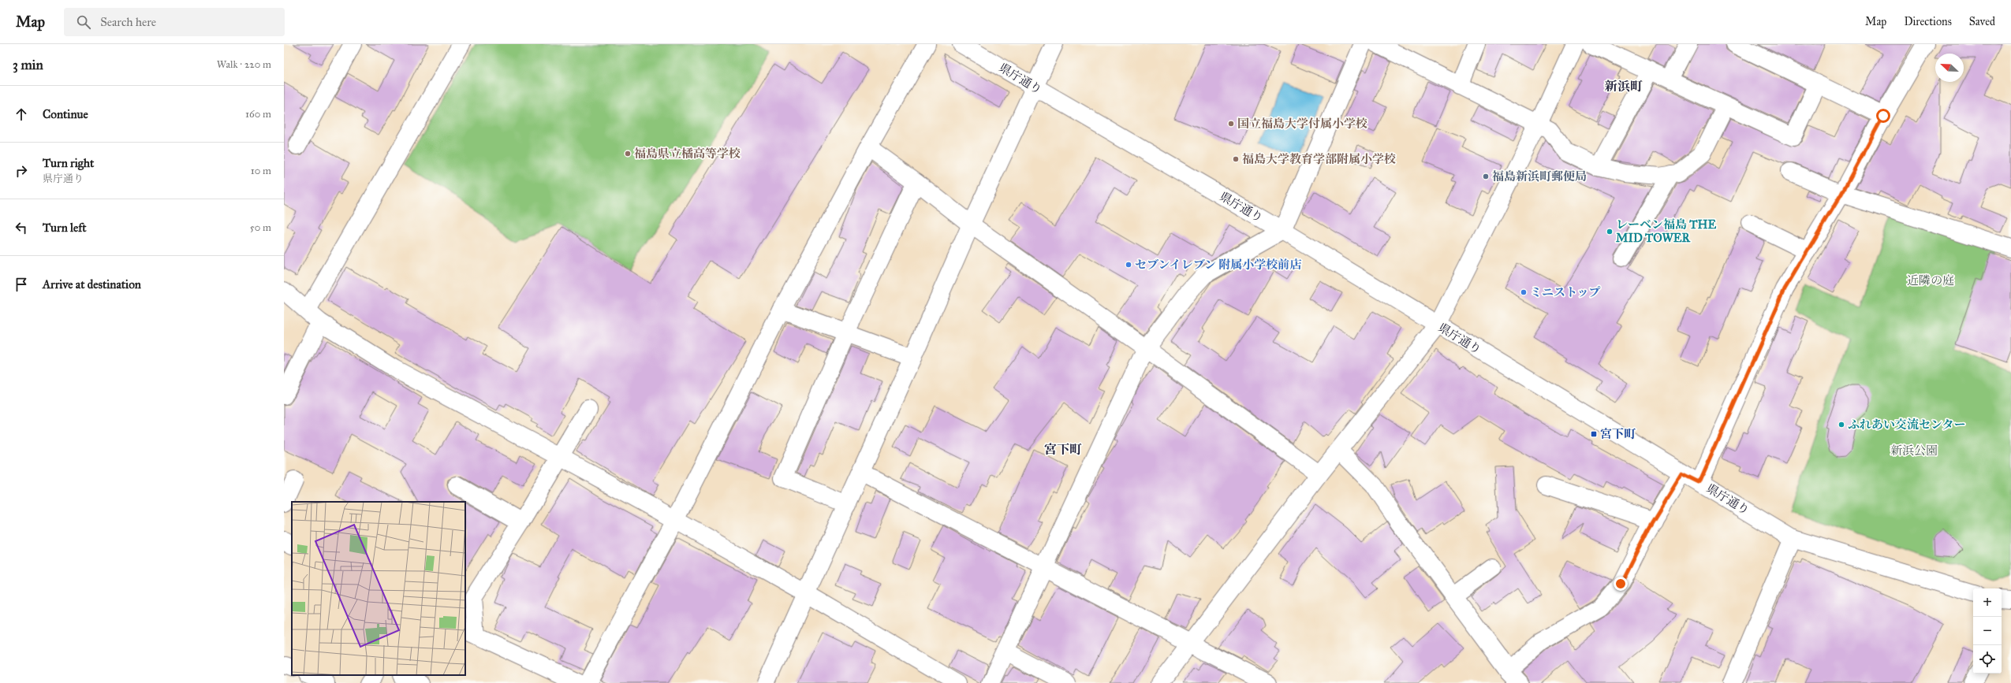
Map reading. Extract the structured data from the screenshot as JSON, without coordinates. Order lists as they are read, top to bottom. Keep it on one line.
{"streets":{"street":["県庁通り"]},"districts":["新浜町","宮下町"],"parks":["近隣の庭","新浜公園"],"places":{"other":["国立福島大学付属小学校","福島県立橘高等学校","福島大学教育学部附属小学校","福島新浜町郵便局","レーベン福島 THE MID TOWER","セブンイレブン 附属小学校前店","ミニストップ","ふれあい交流センター"],"transit":["宮下町"]},"north":"top left","page":{"header":"Map","search":"Search here","nav":["Map","Directions","Saved"],"heading":["3 min","Walk · 220 m"],"list":[["Continue","160 m"],["Turn right","県庁通り","10 m"],["Turn left","50 m"],"Arrive at destination"],"map_buttons":["+","−"]}}
